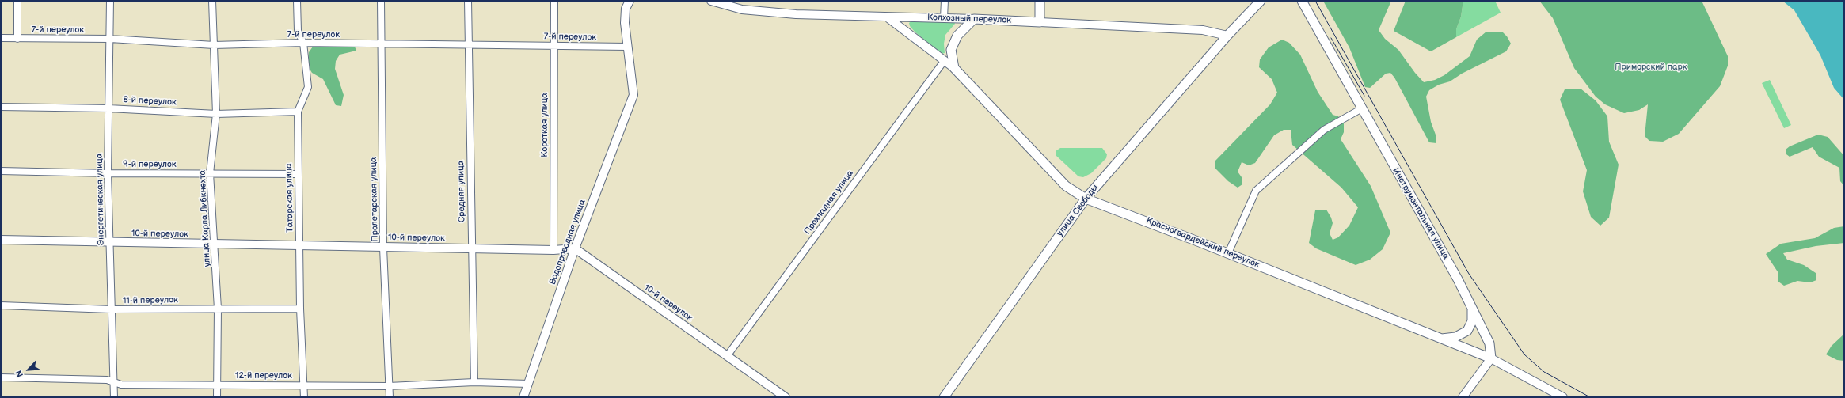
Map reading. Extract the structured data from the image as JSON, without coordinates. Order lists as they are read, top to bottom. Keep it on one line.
{"streets":{"main road":["Колхозный переулок","улица Свободы","Инструментальная улица","Красногвардейский переулок"],"street":["7-й переулок","8-й переулок","Короткая улица","9-й переулок","Средняя улица","Татарская улица","Энергетическая улица","Пролетарская улица","Прохладная улица","улица Карла Либкнехта","10-й переулок","Водопроводная улица","11-й переулок","12-й переулок"]},"crossings":[["Колхозный переулок","улица Свободы"],["Колхозный переулок","Красногвардейский переулок"],["7-й переулок","Короткая улица"],["7-й переулок","Средняя улица"],["7-й переулок","Татарская улица"],["7-й переулок","Энергетическая улица"],["7-й переулок","Пролетарская улица"],["7-й переулок","улица Карла Либкнехта"],["7-й переулок","Водопроводная улица"],["8-й переулок","Татарская улица"],["8-й переулок","Энергетическая улица"],["8-й переулок","улица Карла Либкнехта"],["Короткая улица","10-й переулок"],["9-й переулок","Татарская улица"],["9-й переулок","Энергетическая улица"],["9-й переулок","улица Карла Либкнехта"],["Средняя улица","10-й переулок"],["Средняя улица","12-й переулок"],["Татарская улица","10-й переулок"],["Татарская улица","11-й переулок"],["Татарская улица","12-й переулок"],["Энергетическая улица","10-й переулок"],["Энергетическая улица","11-й переулок"],["Энергетическая улица","12-й переулок"],["Пролетарская улица","10-й переулок"],["Пролетарская улица","12-й переулок"],["Прохладная улица","10-й переулок"],["Прохладная улица","Красногвардейский переулок"],["улица Свободы","Красногвардейский переулок"],["Инструментальная улица","Красногвардейский переулок"],["улица Карла Либкнехта","10-й переулок"],["улица Карла Либкнехта","11-й переулок"],["улица Карла Либкнехта","12-й переулок"],["10-й переулок","Водопроводная улица"],["Водопроводная улица","12-й переулок"]],"parks":["Приморский парк"],"north":"bottom left"}
